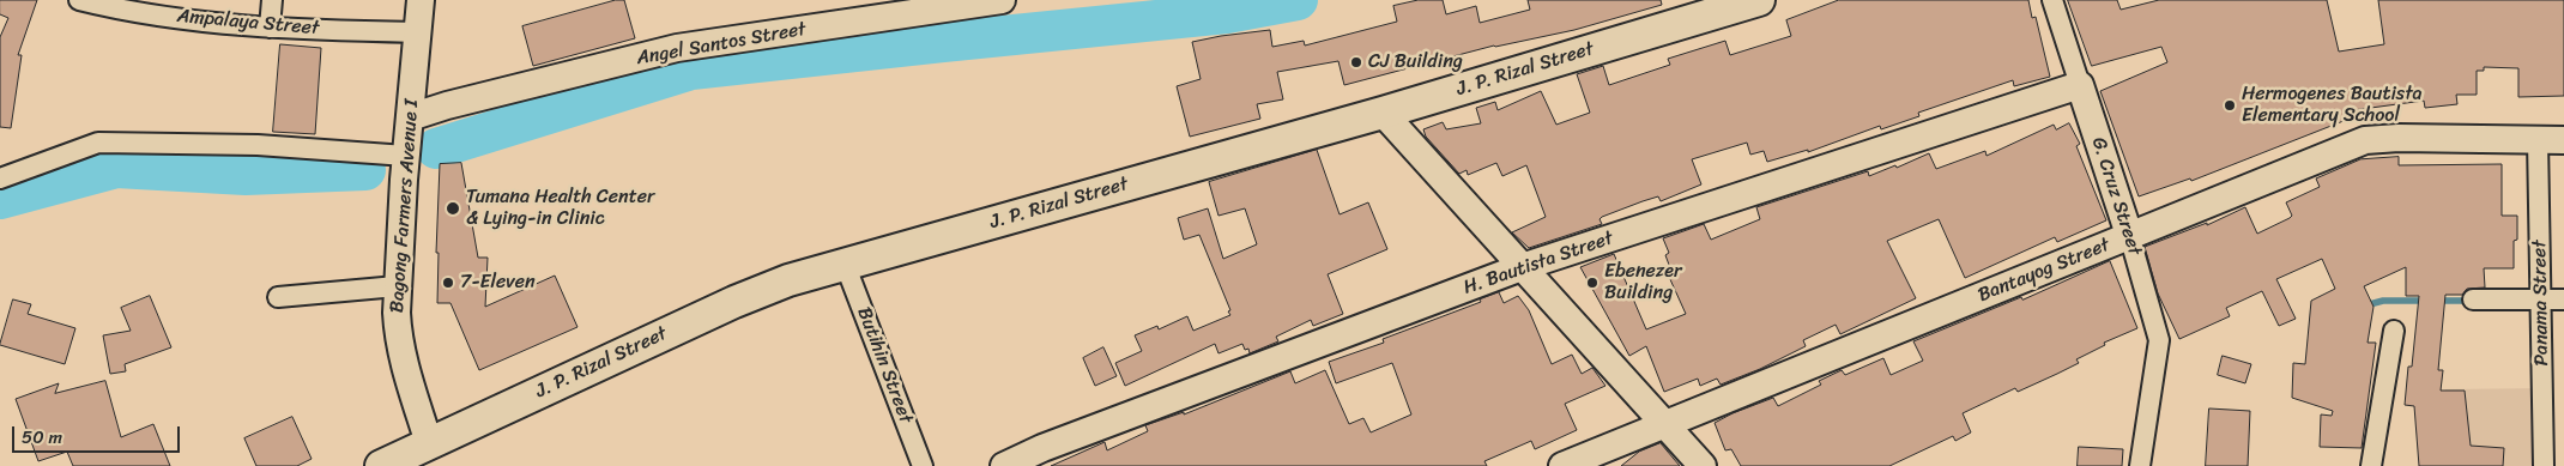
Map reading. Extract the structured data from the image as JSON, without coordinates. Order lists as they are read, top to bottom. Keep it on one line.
{"streets":{"main road":["J. P. Rizal Street"],"street":["Ampalaya Street","Angel Santos Street","G. Cruz Street","Bagong Farmers Avenue I","H. Bautista Street","Bantayog Street","Panama Street","Butihin Street"]},"crossings":[["Ampalaya Street","Bagong Farmers Avenue I"],["Angel Santos Street","Bagong Farmers Avenue I"],["J. P. Rizal Street","Bagong Farmers Avenue I"],["J. P. Rizal Street","Butihin Street"],["G. Cruz Street","H. Bautista Street"],["G. Cruz Street","Bantayog Street"],["Bantayog Street","Panama Street"]],"places":["CJ Building","Hermogenes Bautista Elementary School","Tumana Health Center & Lying-in Clinic","7-Eleven","Ebenezer Building"],"scale_bar":"50 m"}
